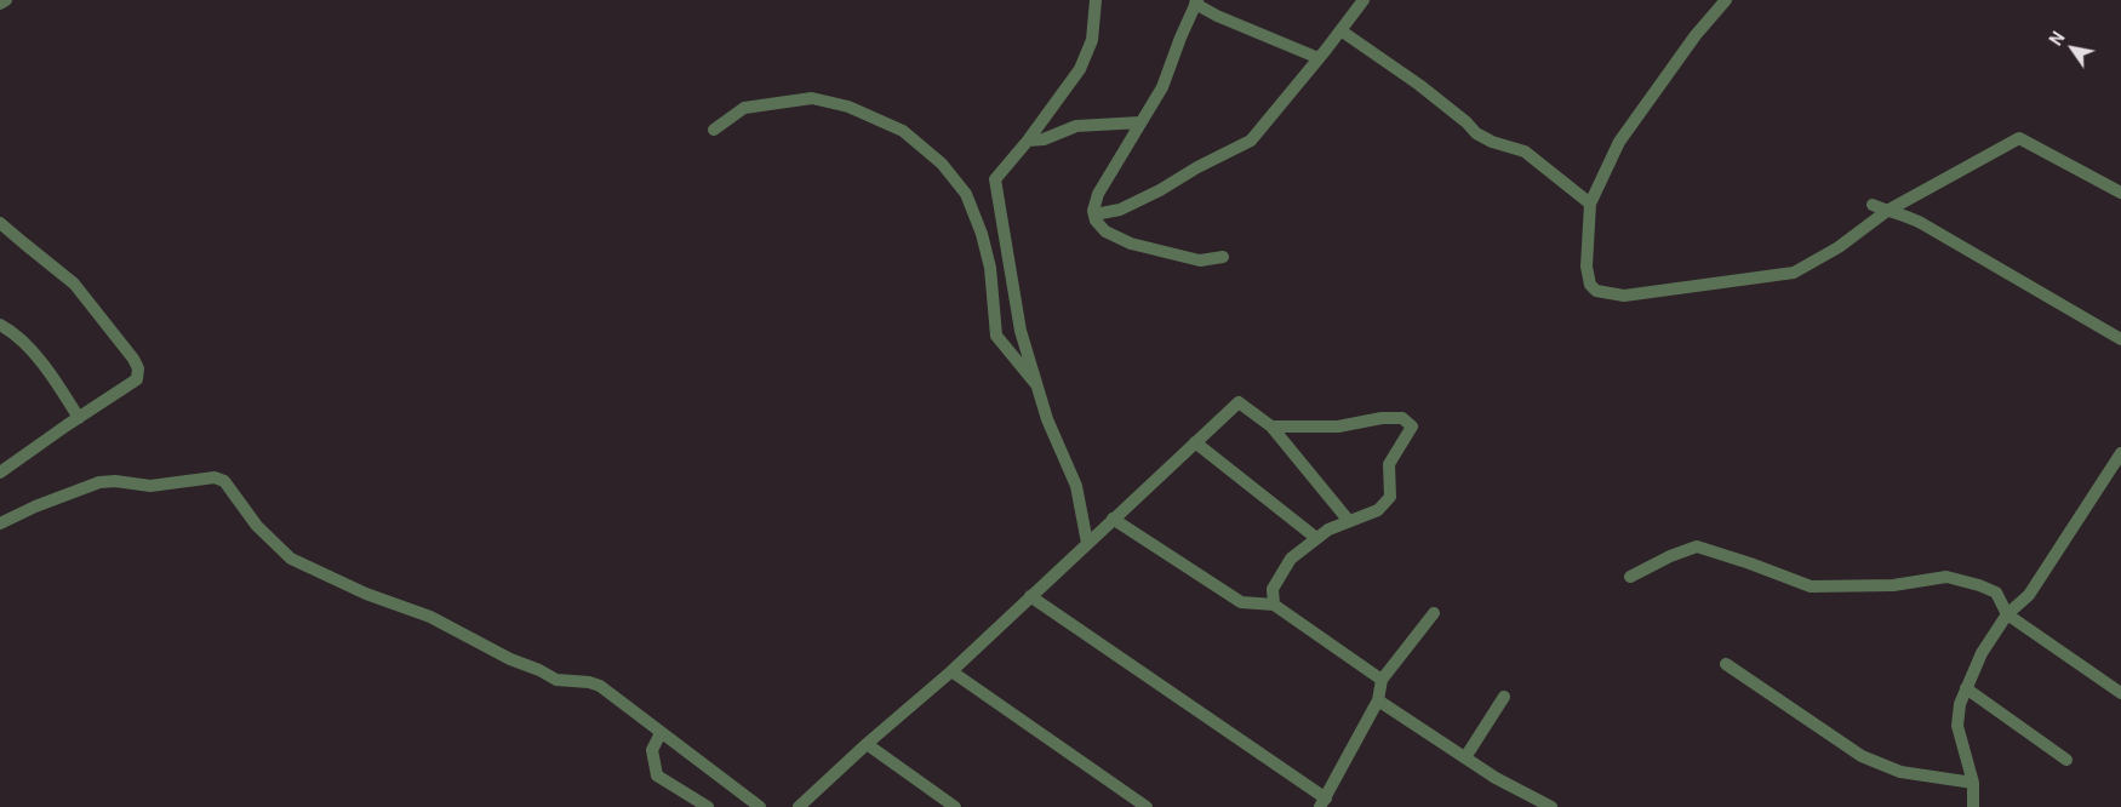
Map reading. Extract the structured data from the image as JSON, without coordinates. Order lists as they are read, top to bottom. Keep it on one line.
{"north":"top left"}
